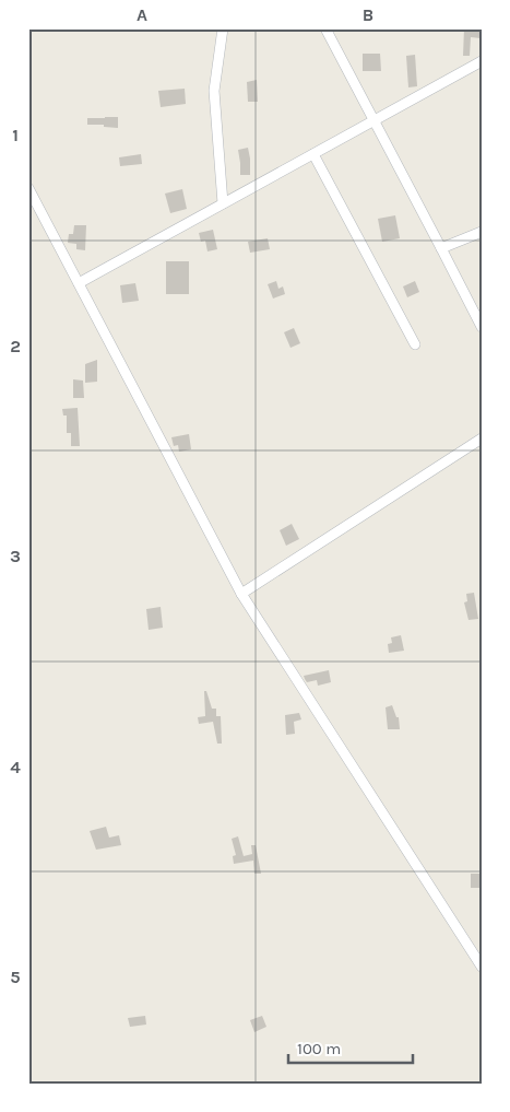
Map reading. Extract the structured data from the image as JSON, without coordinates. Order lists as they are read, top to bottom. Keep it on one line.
{"scale_bar":"100 m","grid":{"columns":["A","B"],"rows":["1","2","3","4","5"]}}
